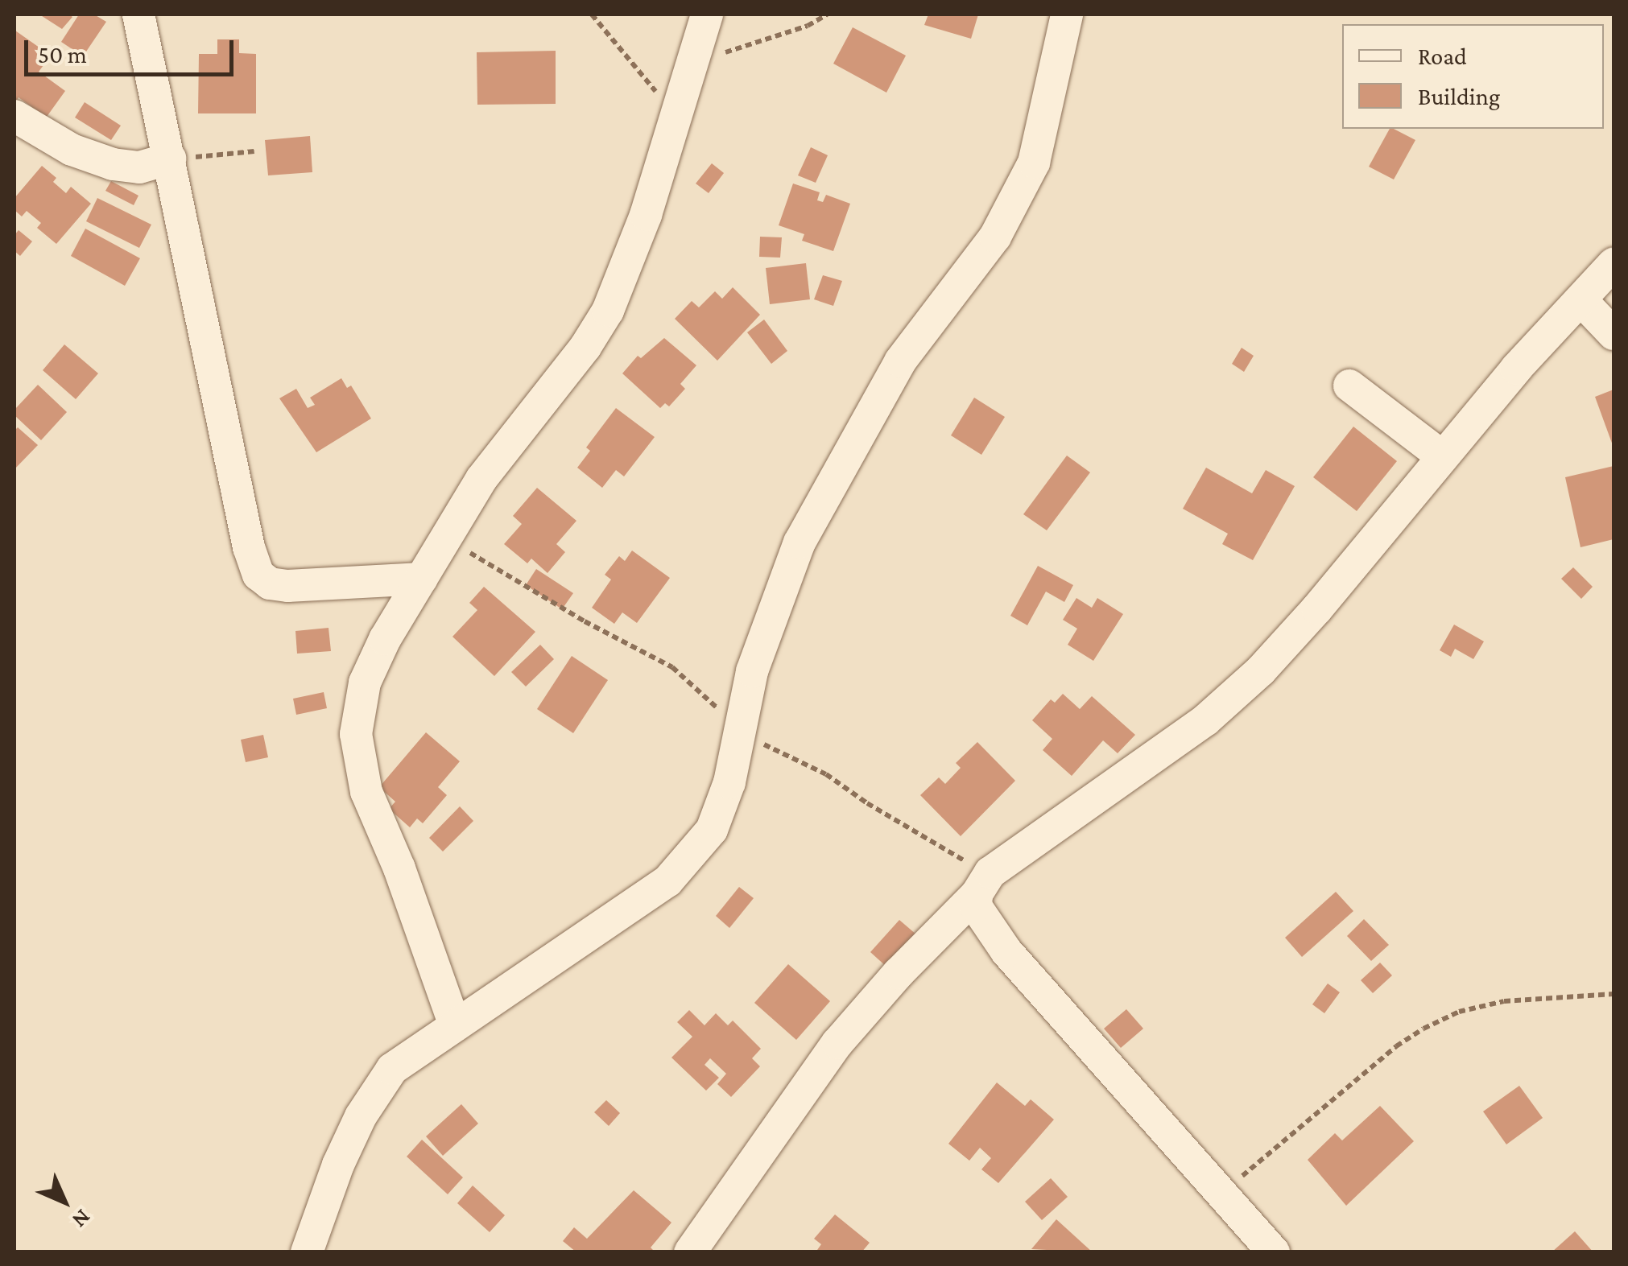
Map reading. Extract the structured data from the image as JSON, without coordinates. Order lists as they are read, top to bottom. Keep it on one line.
{"legend":["Road","Building"],"scale_bar":"50 m","north":"bottom right"}
